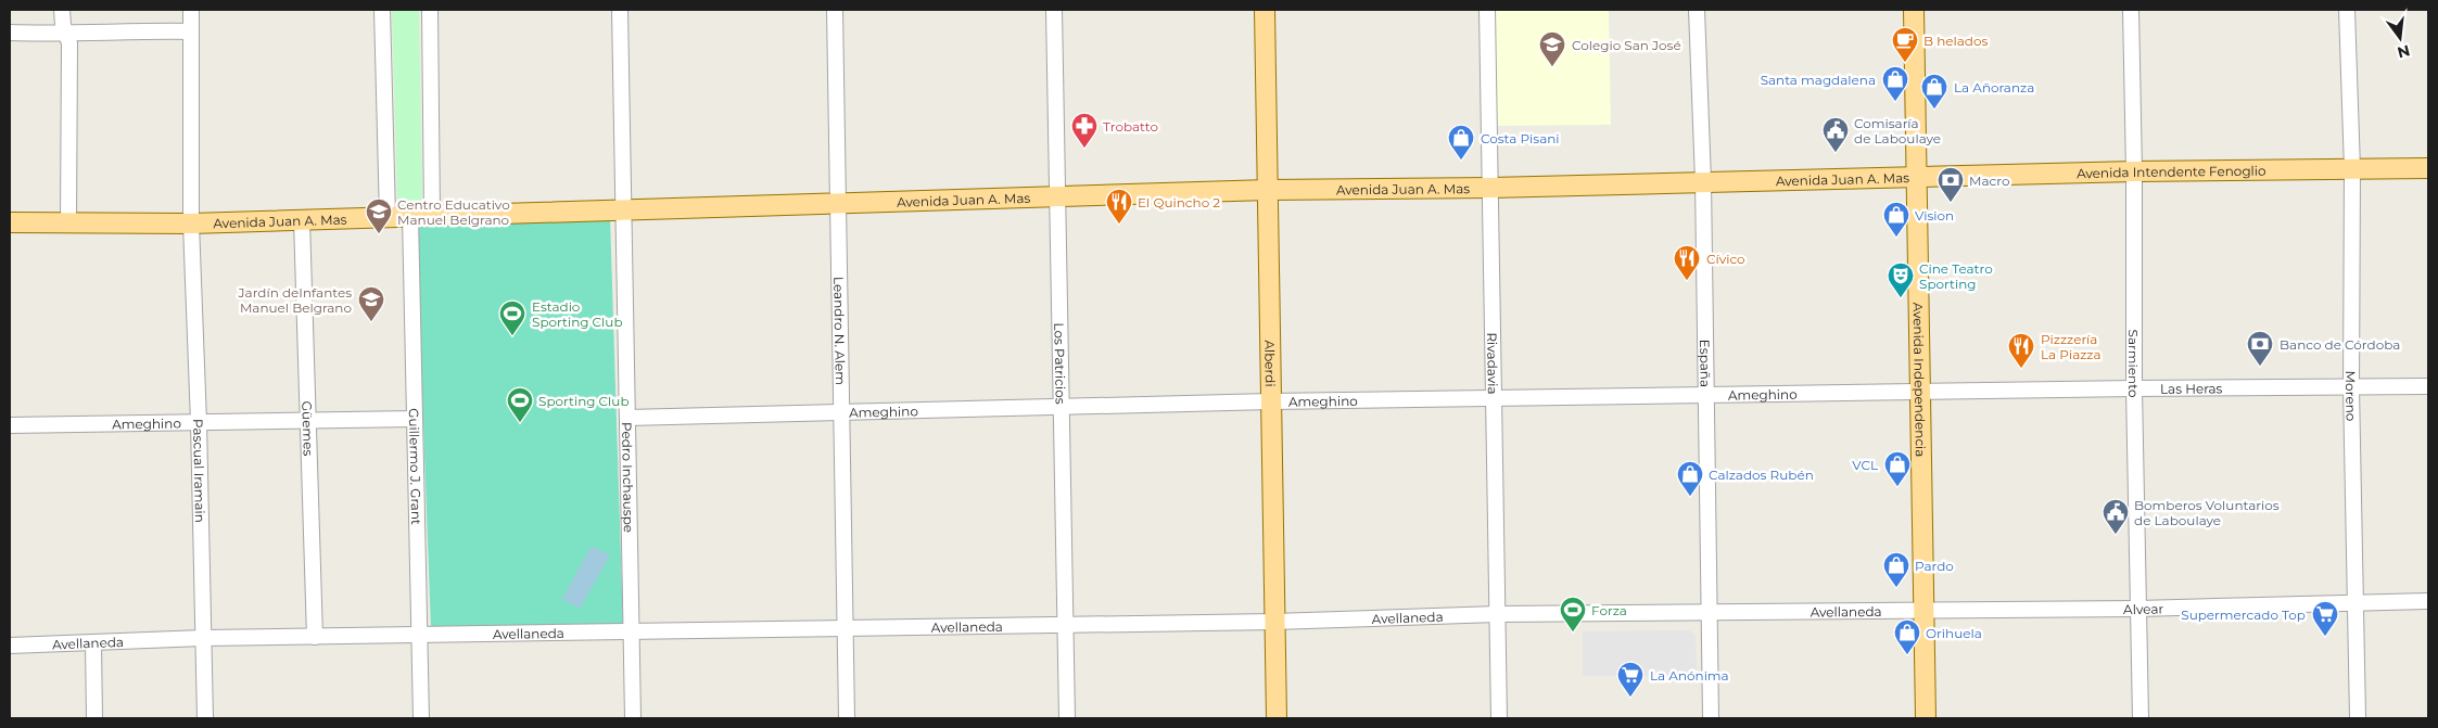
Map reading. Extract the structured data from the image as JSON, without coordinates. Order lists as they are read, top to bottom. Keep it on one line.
{"streets":{"main road":["Avenida Intendente Fenoglio","Avenida Juan A. Mas","Alberdi","Avenida Independencia"],"street":["Leandro N. Alem","Los Patricios","Rivadavia","España","Sarmiento","Las Heras","Ameghino","Moreno","Güemes","Guillermo J. Grant","Pascual Iramain","Pedro Inchauspe","Alvear","Avellaneda"]},"crossings":[["Avenida Intendente Fenoglio","Avenida Juan A. Mas"],["Avenida Intendente Fenoglio","Sarmiento"],["Avenida Intendente Fenoglio","Avenida Independencia"],["Avenida Intendente Fenoglio","Moreno"],["Avenida Juan A. Mas","Leandro N. Alem"],["Avenida Juan A. Mas","Los Patricios"],["Avenida Juan A. Mas","Rivadavia"],["Avenida Juan A. Mas","España"],["Avenida Juan A. Mas","Alberdi"],["Avenida Juan A. Mas","Avenida Independencia"],["Avenida Juan A. Mas","Güemes"],["Avenida Juan A. Mas","Guillermo J. Grant"],["Avenida Juan A. Mas","Pascual Iramain"],["Avenida Juan A. Mas","Pedro Inchauspe"],["Leandro N. Alem","Ameghino"],["Leandro N. Alem","Avellaneda"],["Los Patricios","Ameghino"],["Los Patricios","Avellaneda"],["Rivadavia","Ameghino"],["Rivadavia","Avellaneda"],["España","Ameghino"],["España","Avellaneda"],["Alberdi","Ameghino"],["Alberdi","Avellaneda"],["Sarmiento","Las Heras"],["Sarmiento","Alvear"],["Avenida Independencia","Las Heras"],["Avenida Independencia","Ameghino"],["Avenida Independencia","Alvear"],["Avenida Independencia","Avellaneda"],["Las Heras","Ameghino"],["Las Heras","Moreno"],["Ameghino","Güemes"],["Ameghino","Guillermo J. Grant"],["Ameghino","Pascual Iramain"],["Ameghino","Pedro Inchauspe"],["Moreno","Alvear"],["Güemes","Avellaneda"],["Guillermo J. Grant","Avellaneda"],["Pascual Iramain","Avellaneda"],["Pedro Inchauspe","Avellaneda"],["Alvear","Avellaneda"]],"places":{"cafe":["B helados"],"school or university":["Colegio San José","Centro Educativo Manuel Belgrano","Jardín deInfantes Manuel Belgrano"],"shop":["Santa magdalena","La Añoranza","Costa Pisani","Vision","VCL","Calzados Rubén","Pardo","Orihuela"],"pharmacy":["Trobatto"],"public building":["Comisaría de Laboulaye","Bomberos Voluntarios de Laboulaye"],"bank":["Macro","Banco de Córdoba"],"restaurant":["El Quincho 2","Cívico","Pizzzería La Piazza"],"theatre":["Cine Teatro Sporting"],"sports":["Estadio Sporting Club","Sporting Club","Forza"],"supermarket":["Supermercado Top","La Anónima"]},"north":"bottom"}
